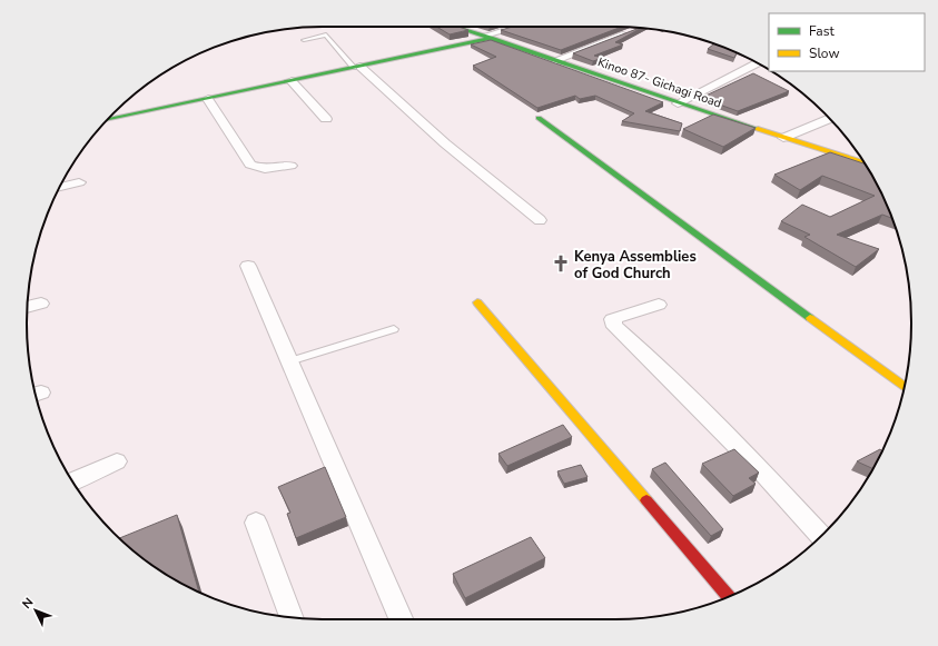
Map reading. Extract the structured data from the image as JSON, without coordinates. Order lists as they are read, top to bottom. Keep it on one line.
{"streets":{"street":["Kinoo 87- Gichagi Road"]},"places":{"church":["Kenya Assemblies of God Church"]},"legend":["Fast","Slow"],"north":"top left"}
